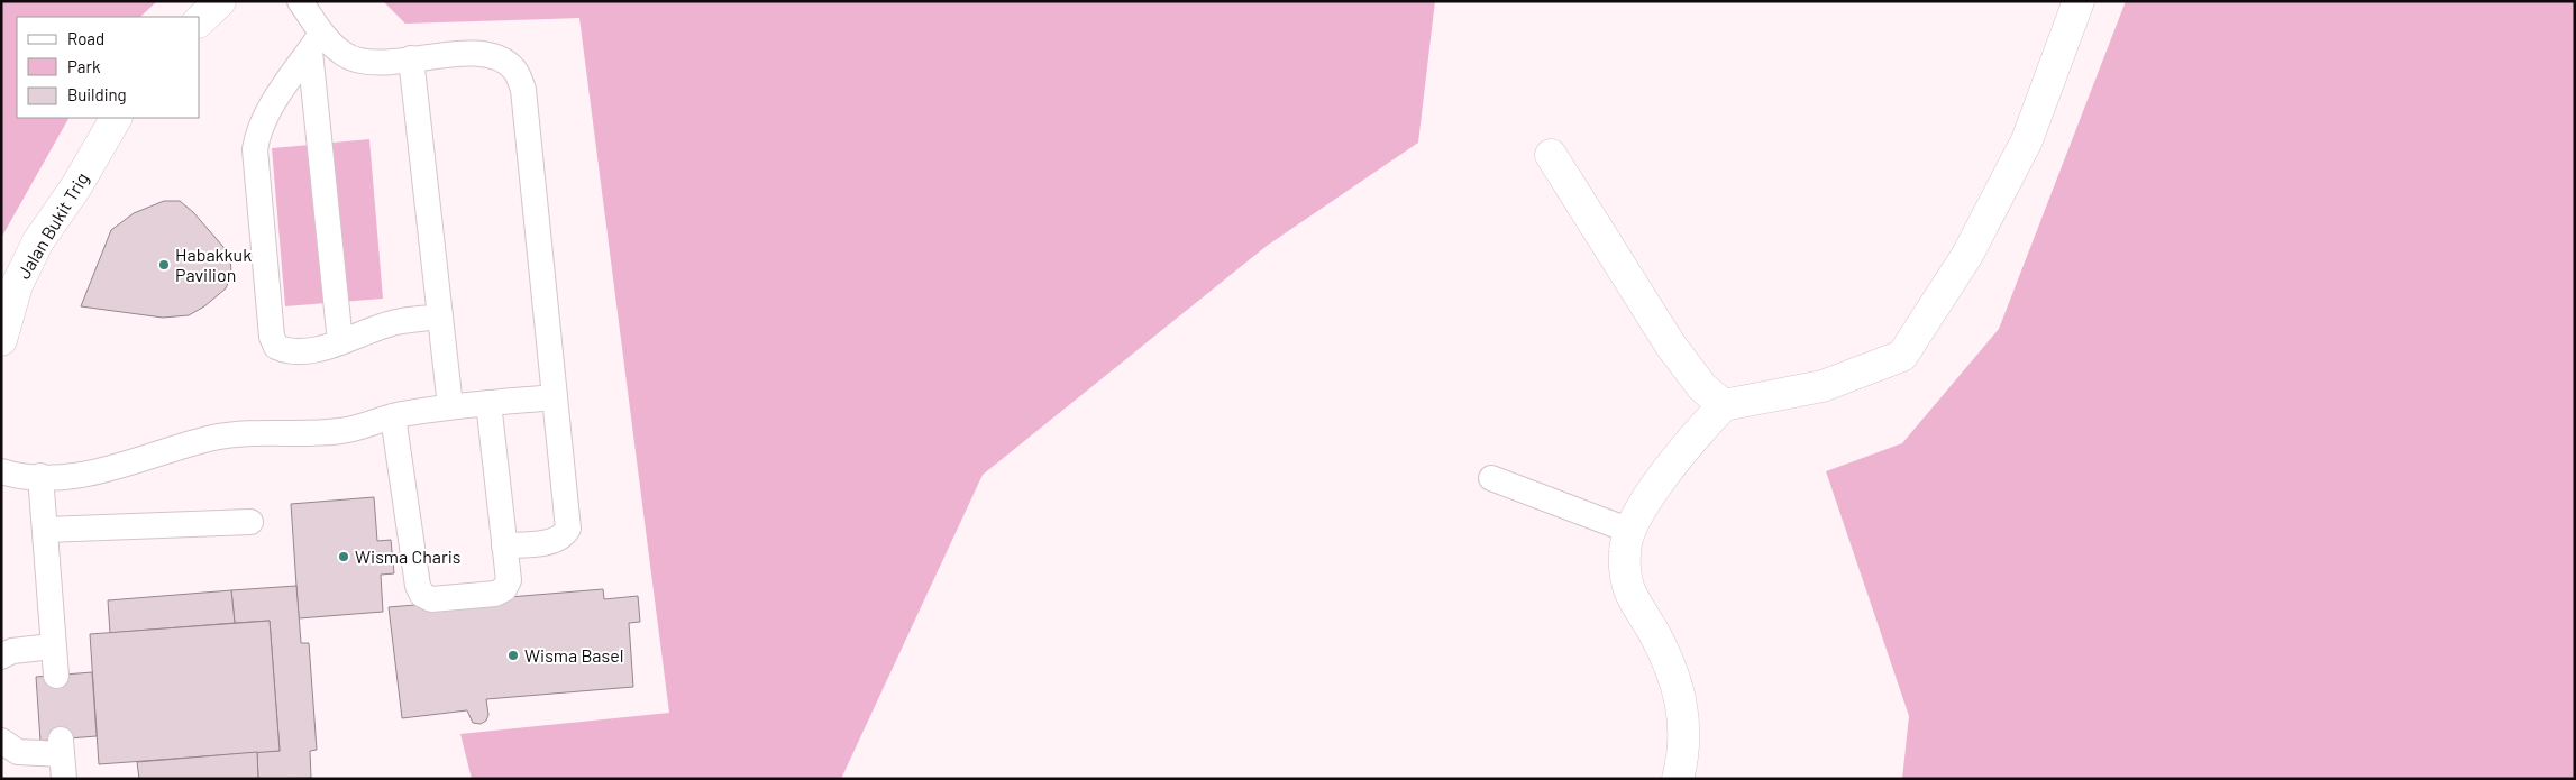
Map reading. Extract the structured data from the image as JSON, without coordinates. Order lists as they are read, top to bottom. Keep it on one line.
{"streets":{"street":["Jalan Bukit Trig"]},"places":["Habakkuk Pavilion","Wisma Charis","Wisma Basel"],"legend":["Road","Park","Building"]}
